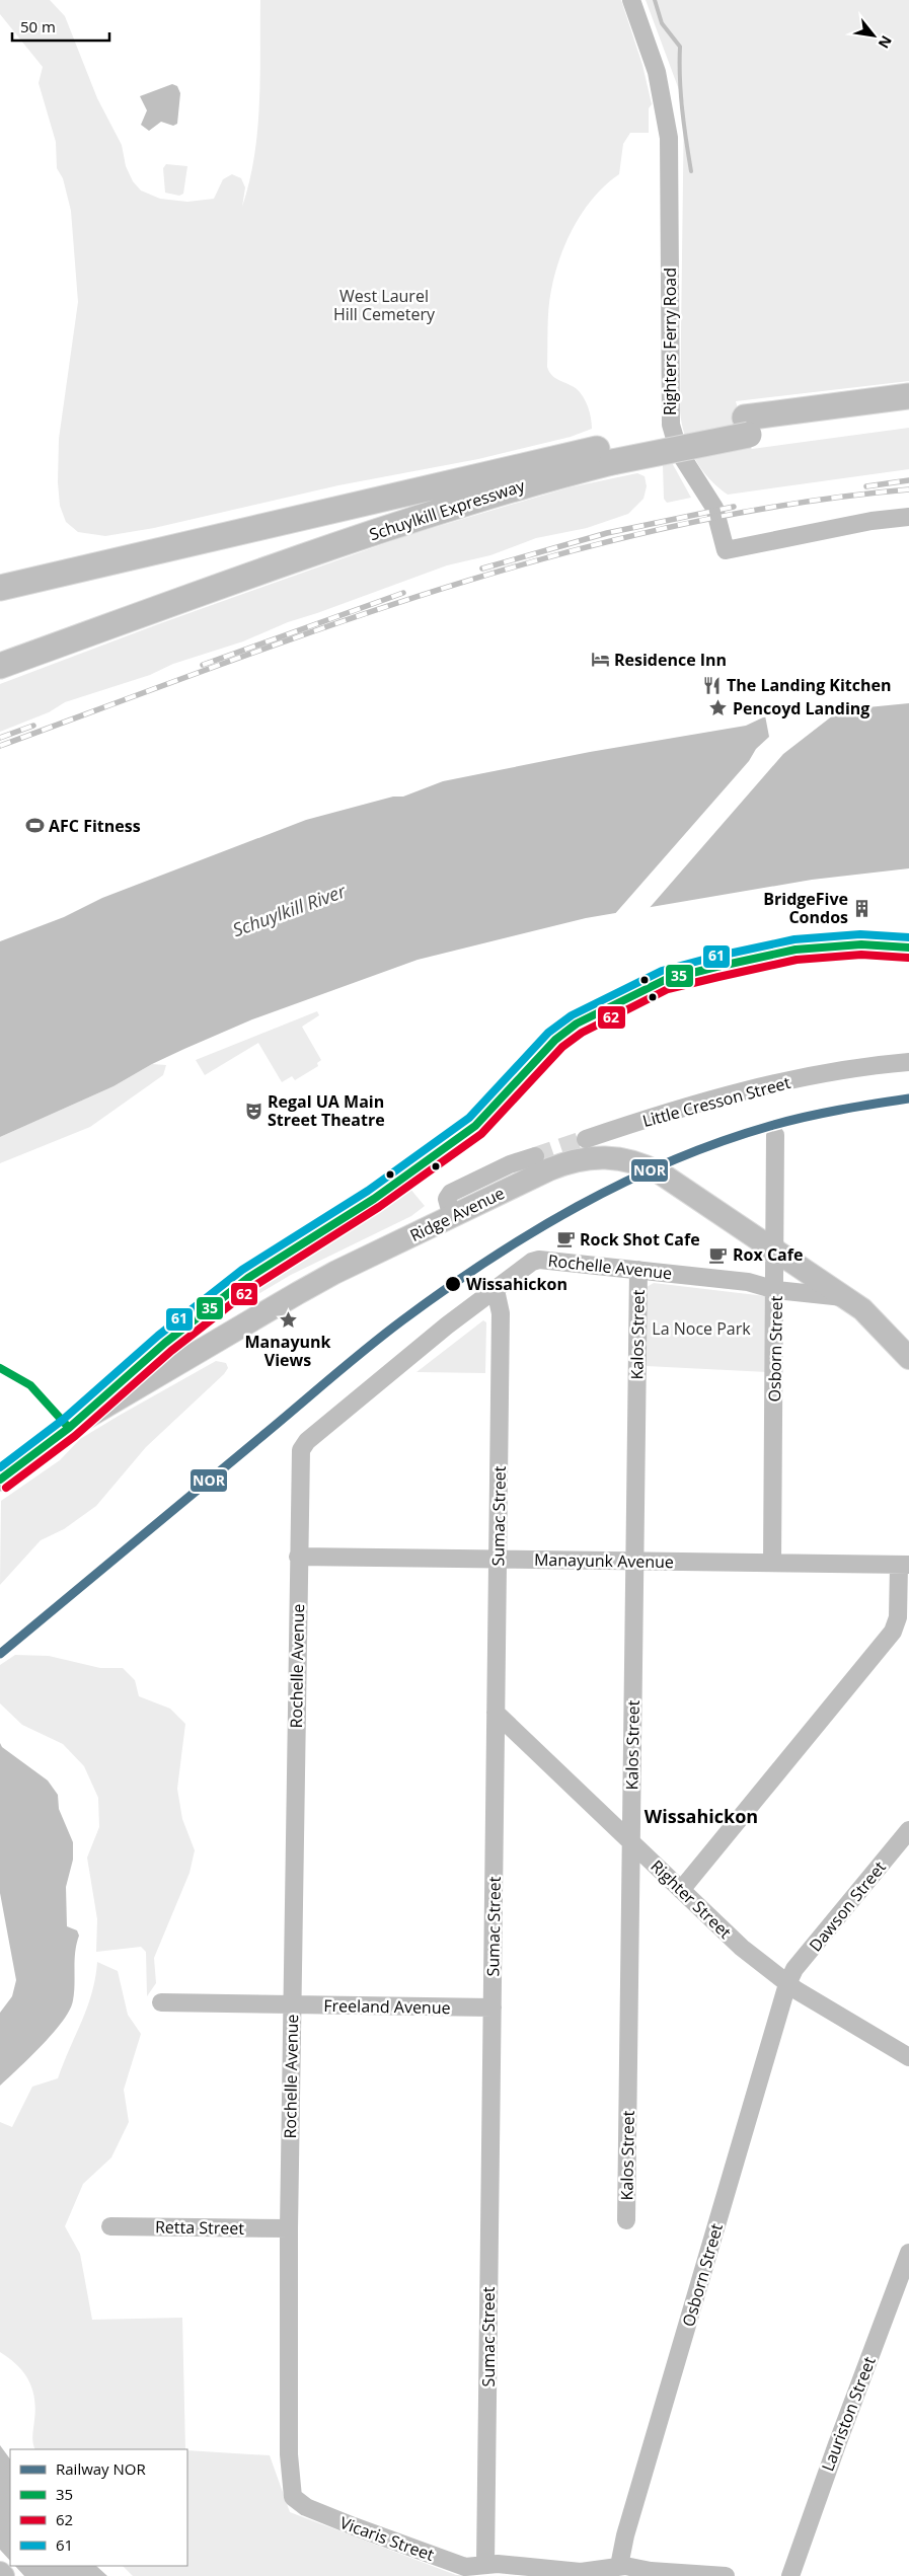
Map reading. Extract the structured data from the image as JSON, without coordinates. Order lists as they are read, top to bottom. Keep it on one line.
{"streets":{"highway":["Schuylkill Expressway"],"main road":["Ridge Avenue"],"street":["Righters Ferry Road","Little Cresson Street","Rochelle Avenue","Kalos Street","Osborn Street","Sumac Street","Manayunk Avenue","Righter Street","Dawson Street","Freeland Avenue","Retta Street","Lauriston Street","Vicaris Street"]},"crossings":[["Ridge Avenue","Rochelle Avenue"],["Ridge Avenue","Osborn Street"],["Rochelle Avenue","Kalos Street"],["Rochelle Avenue","Osborn Street"],["Rochelle Avenue","Sumac Street"],["Rochelle Avenue","Manayunk Avenue"],["Rochelle Avenue","Freeland Avenue"],["Rochelle Avenue","Retta Street"],["Rochelle Avenue","Vicaris Street"],["Kalos Street","Manayunk Avenue"],["Kalos Street","Righter Street"],["Osborn Street","Manayunk Avenue"],["Osborn Street","Righter Street"],["Osborn Street","Dawson Street"],["Osborn Street","Vicaris Street"],["Sumac Street","Manayunk Avenue"],["Sumac Street","Righter Street"],["Sumac Street","Freeland Avenue"],["Sumac Street","Vicaris Street"],["Righter Street","Dawson Street"]],"districts":["Wissahickon"],"water":["Schuylkill River"],"parks":["West Laurel Hill Cemetery","La Noce Park"],"places":{"hotel":["Residence Inn"],"restaurant":["The Landing Kitchen"],"place":["Pencoyd Landing","Manayunk Views"],"sports":["AFC Fitness"],"building":["BridgeFive Condos"],"theatre":["Regal UA Main Street Theatre"],"cafe":["Rock Shot Cafe","Rox Cafe"],"other":["Wissahickon"]},"lines":["transit line 61","transit line 35","transit line 62","rail line NOR"],"legend":["Railway NOR","35","62","61"],"scale_bar":"50 m","north":"bottom right"}
